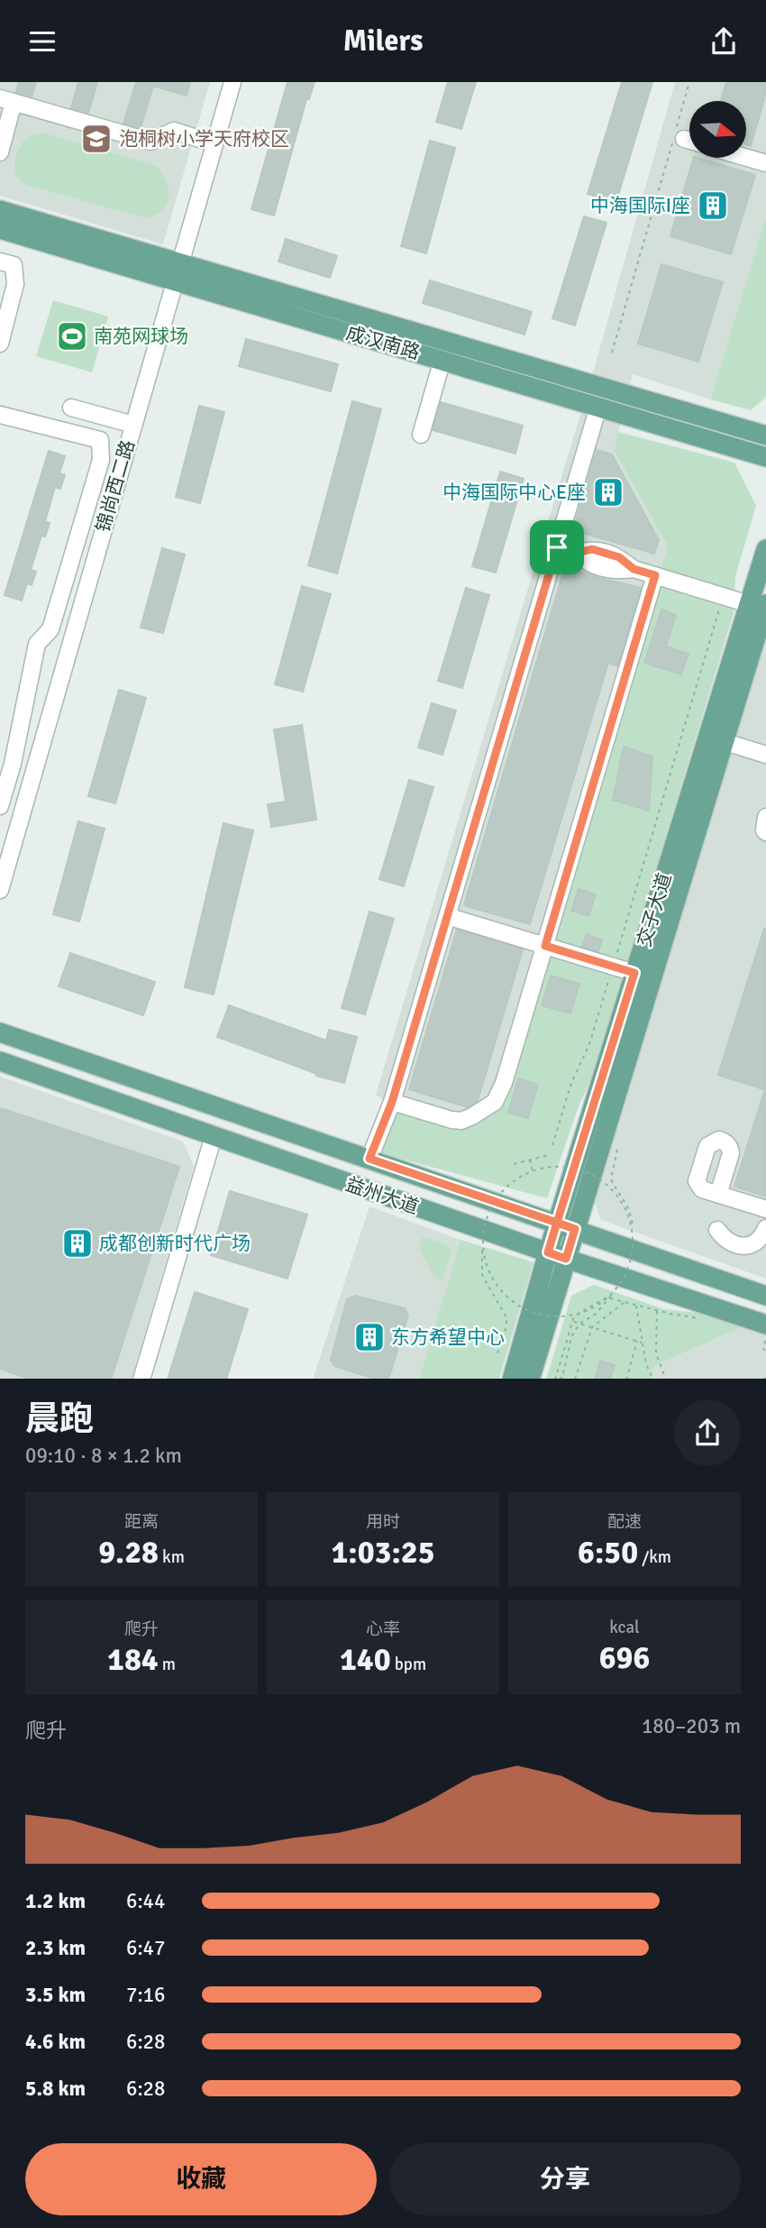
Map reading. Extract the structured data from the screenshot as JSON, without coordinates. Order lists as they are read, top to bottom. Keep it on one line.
{"streets":{"main road":["成汉南路","交子大道","益州大道"],"street":["锦尚西二路"]},"crossings":[["成汉南路","锦尚西二路"],["交子大道","益州大道"]],"places":{"school or university":["泡桐树小学天府校区"],"building":["中海国际I座","中海国际中心E座","成都创新时代广场","东方希望中心"],"sports":["南苑网球场"]},"north":"right","page":{"header":"Milers","heading":["晨跑","09:10 · 8 × 1.2 km"],"stats":[["距离","9.28 km"],["用时","1:03:25"],["配速","6:50 /km"],["爬升","184 m"],["心率","140 bpm"],["kcal","696"]],"chart":["爬升","180–203 m"],"list":[{"name":"1.2 km","note":"6:44"},{"name":"2.3 km","note":"6:47"},{"name":"3.5 km","note":"7:16"},{"name":"4.6 km","note":"6:28"},{"name":"5.8 km","note":"6:28"}],"buttons":["收藏","分享"]}}
